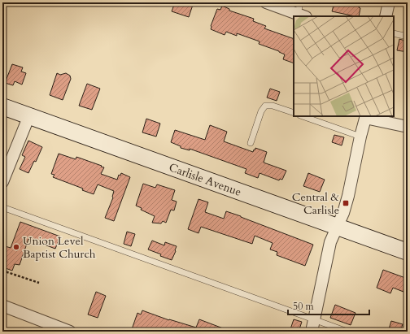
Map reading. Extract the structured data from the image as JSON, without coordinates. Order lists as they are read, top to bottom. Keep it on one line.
{"streets":{"street":["Carlisle Avenue"]},"places":{"transit":["Central & Carlisle"],"other":["Union Level Baptist Church"]},"scale_bar":"50 m"}
